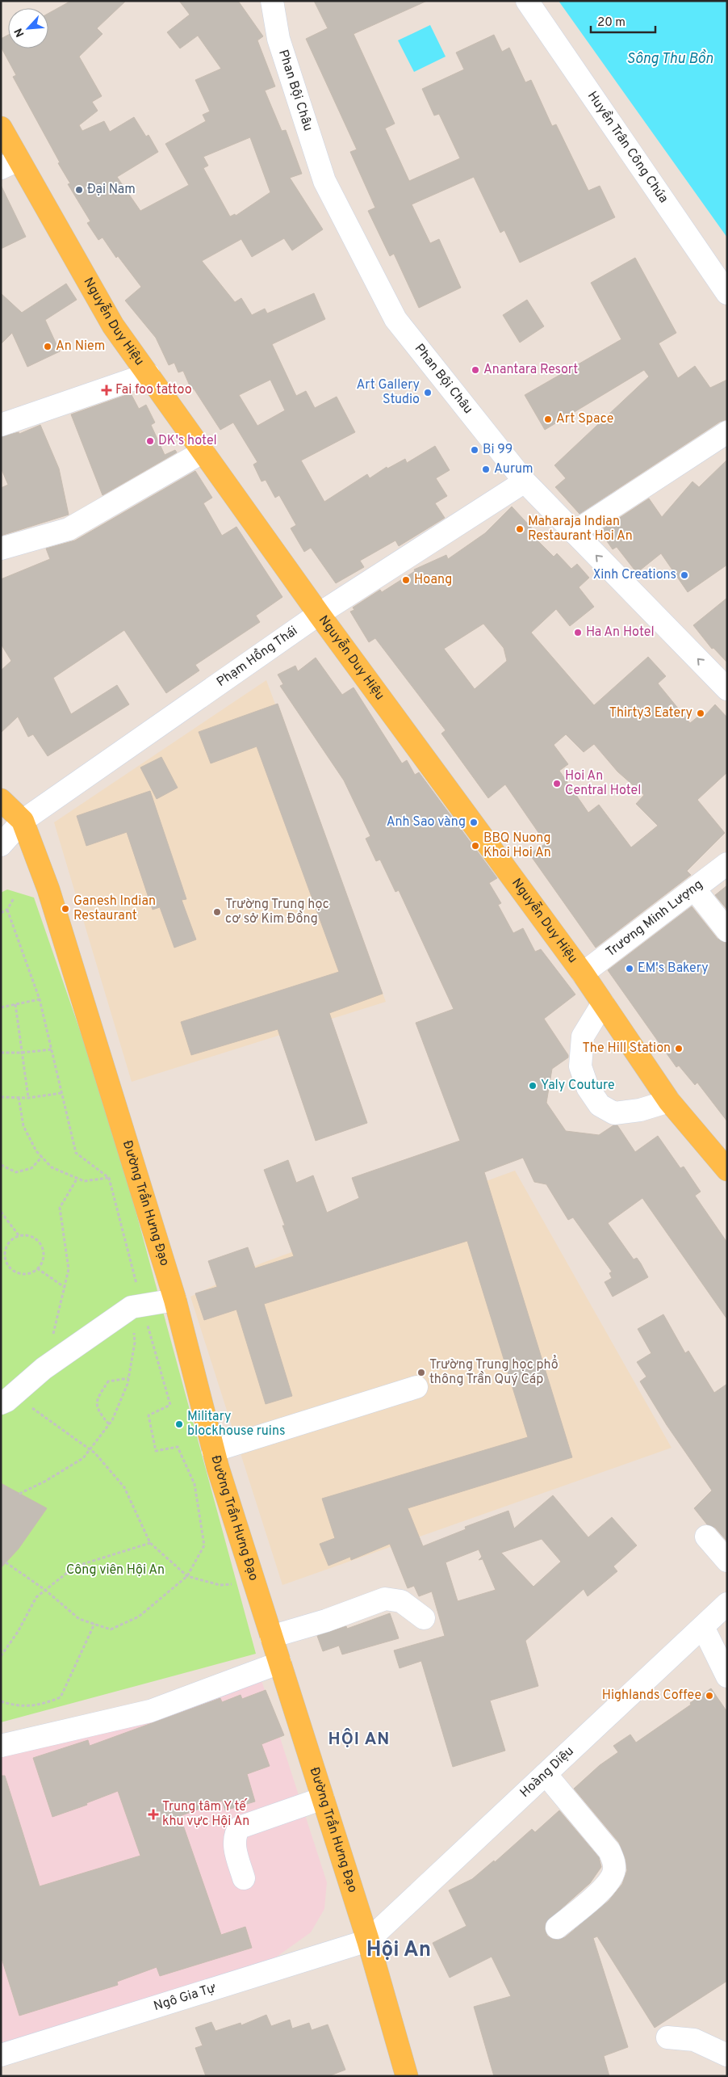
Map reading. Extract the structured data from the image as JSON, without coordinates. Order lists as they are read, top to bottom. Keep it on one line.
{"streets":{"main road":["Nguyễn Duy Hiệu","Đường Trần Hưng Đạo"],"street":["Phan Bội Châu","Huyền Trân Công Chúa","Phạm Hồng Thái","Trương Minh Lượng","Hoàng Diệu","Ngô Gia Tự"]},"crossings":[["Phan Bội Châu","Phạm Hồng Thái"],["Nguyễn Duy Hiệu","Phạm Hồng Thái"],["Nguyễn Duy Hiệu","Trương Minh Lượng"],["Phạm Hồng Thái","Đường Trần Hưng Đạo"],["Đường Trần Hưng Đạo","Hoàng Diệu"],["Đường Trần Hưng Đạo","Ngô Gia Tự"],["Hoàng Diệu","Ngô Gia Tự"]],"districts":["HỘI AN","Hội An"],"water":["Sông Thu Bồn"],"parks":["Công viên Hội An"],"places":{"other":["Đại Nam","An Niem","Anantara Resort","Art Gallery Studio","Art Space","DK's hotel","Bi 99","Aurum","Maharaja Indian Restaurant Hoi An","Xinh Creations","Hoang","Ha An Hotel","Thirty3 Eatery","Hoi An Central Hotel","Anh Sao vàng","BBQ Nuong Khoi Hoi An","Ganesh Indian Restaurant","Trường Trung học cơ sở Kim Đồng","EM's Bakery","The Hill Station","Yaly Couture","Trường Trung học phổ thông Trần Quý Cáp","Military blockhouse ruins","Highlands Coffee"],"health":["Fai foo tattoo","Trung tâm Y tế khu vực Hội An"]},"scale_bar":"20 m","north":"bottom left"}
